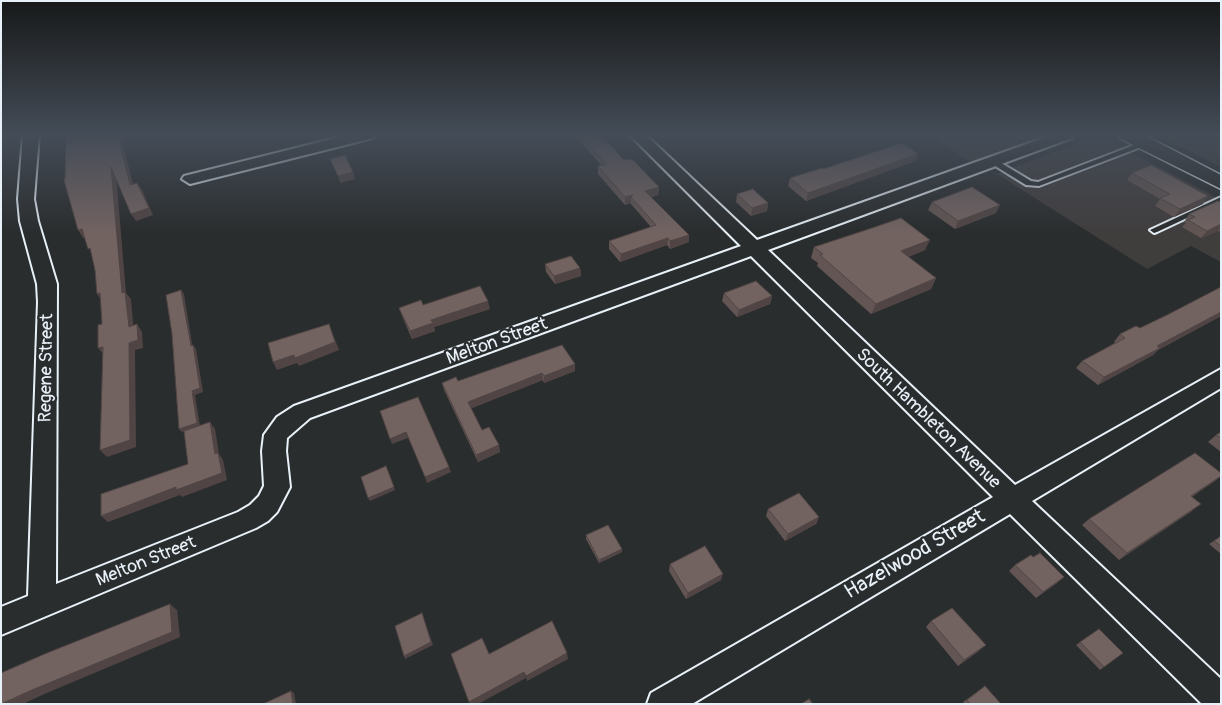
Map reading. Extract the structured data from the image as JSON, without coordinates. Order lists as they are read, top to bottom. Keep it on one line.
{"streets":{"street":["Melton Street","Regene Street","South Hambleton Avenue","Hazelwood Street"]},"crossings":[["Melton Street","Regene Street"],["Melton Street","South Hambleton Avenue"],["South Hambleton Avenue","Hazelwood Street"]]}
